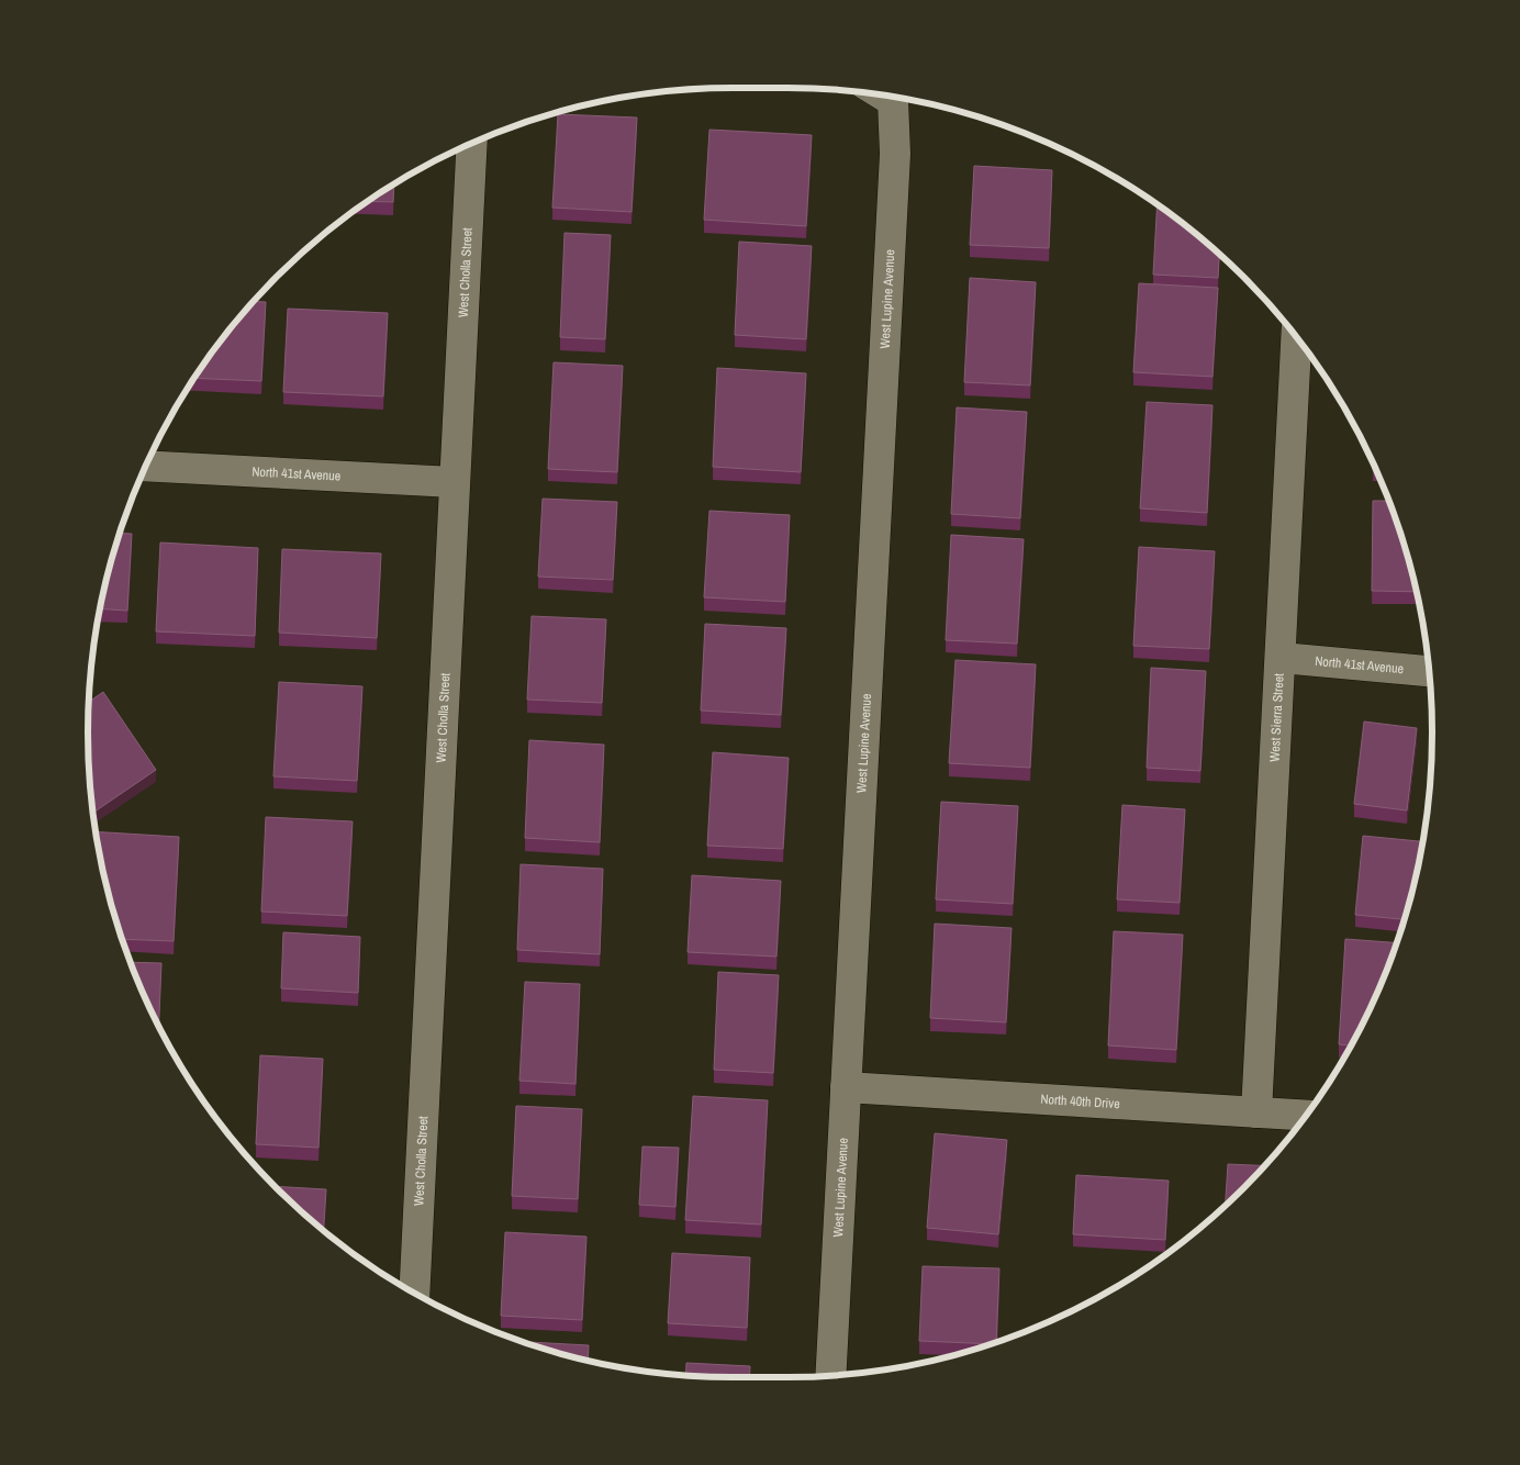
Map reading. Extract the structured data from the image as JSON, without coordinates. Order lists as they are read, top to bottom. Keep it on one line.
{"streets":{"street":["West Cholla Street","West Lupine Avenue","North 41st Avenue","West Sierra Street","North 40th Drive"]},"crossings":[["West Cholla Street","North 41st Avenue"],["West Lupine Avenue","North 40th Drive"],["North 41st Avenue","West Sierra Street"],["West Sierra Street","North 40th Drive"]]}
